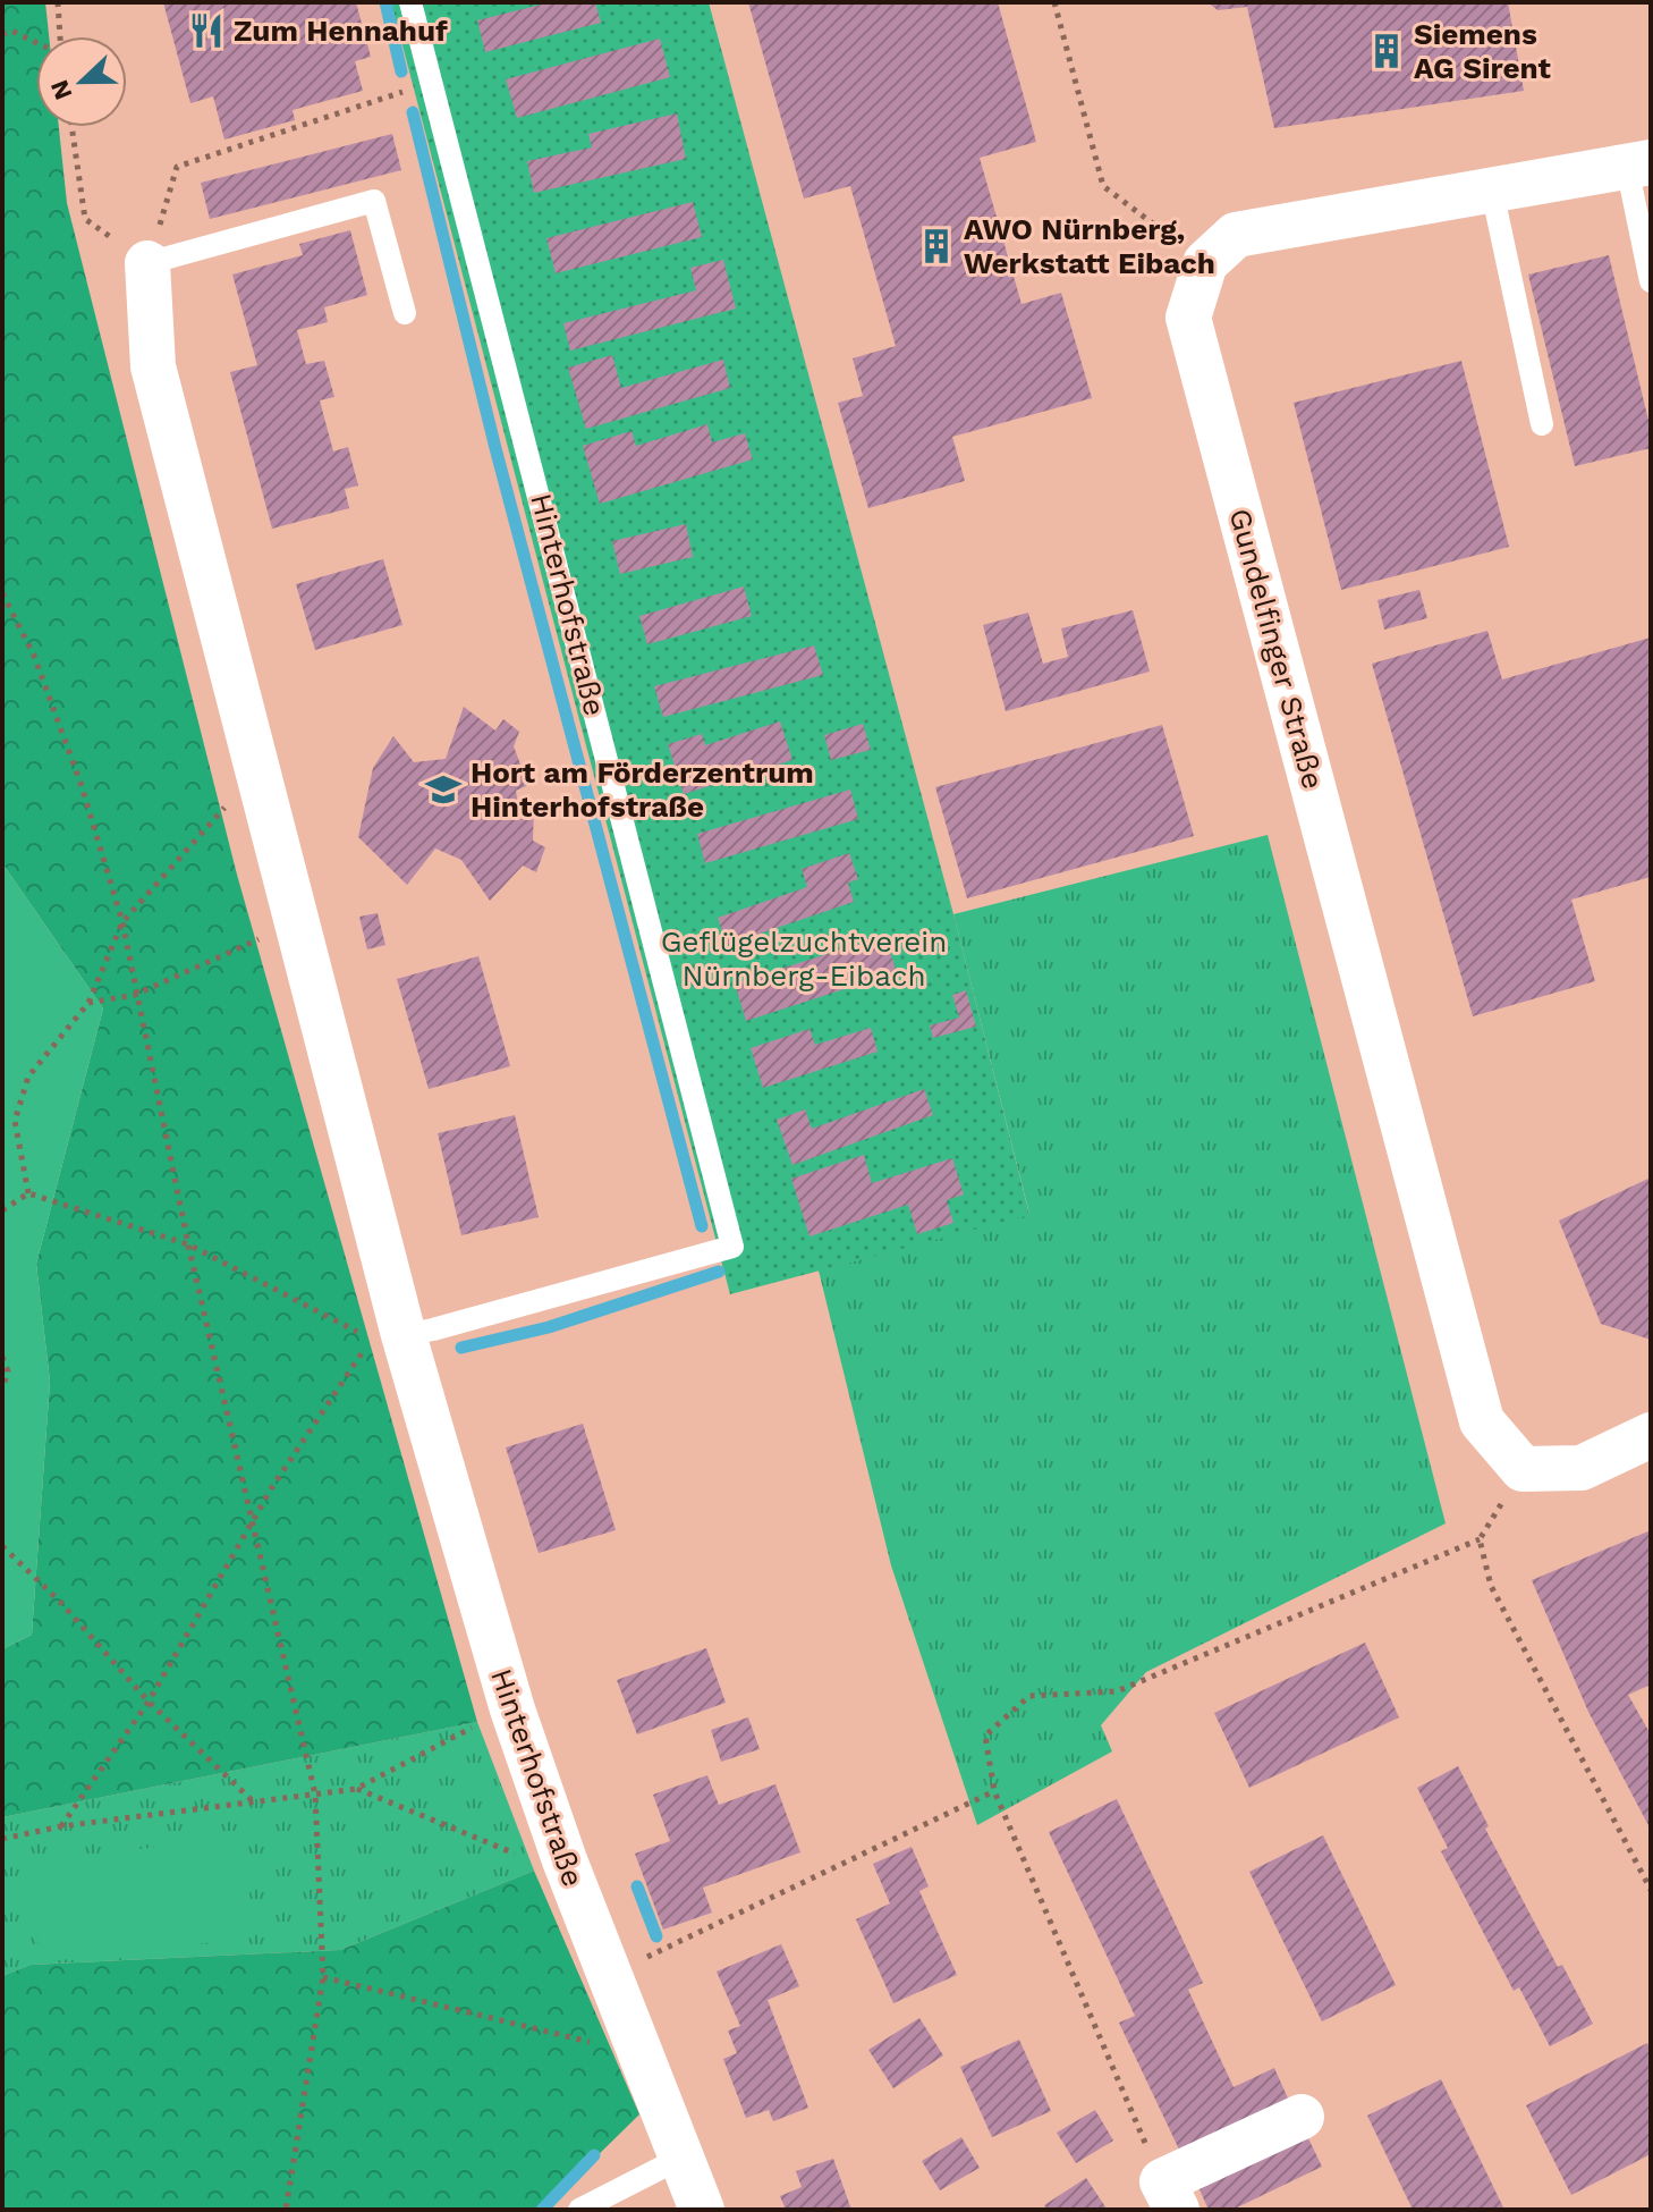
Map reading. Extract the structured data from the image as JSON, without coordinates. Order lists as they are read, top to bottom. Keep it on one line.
{"streets":{"street":["Hinterhofstraße","Gundelfinger Straße"]},"parks":["Geflügelzuchtverein Nürnberg-Eibach"],"places":{"restaurant":["Zum Hennahuf"],"building":["Siemens AG Sirent","AWO Nürnberg, Werkstatt Eibach"],"school or university":["Hort am Förderzentrum Hinterhofstraße"]},"north":"left"}
